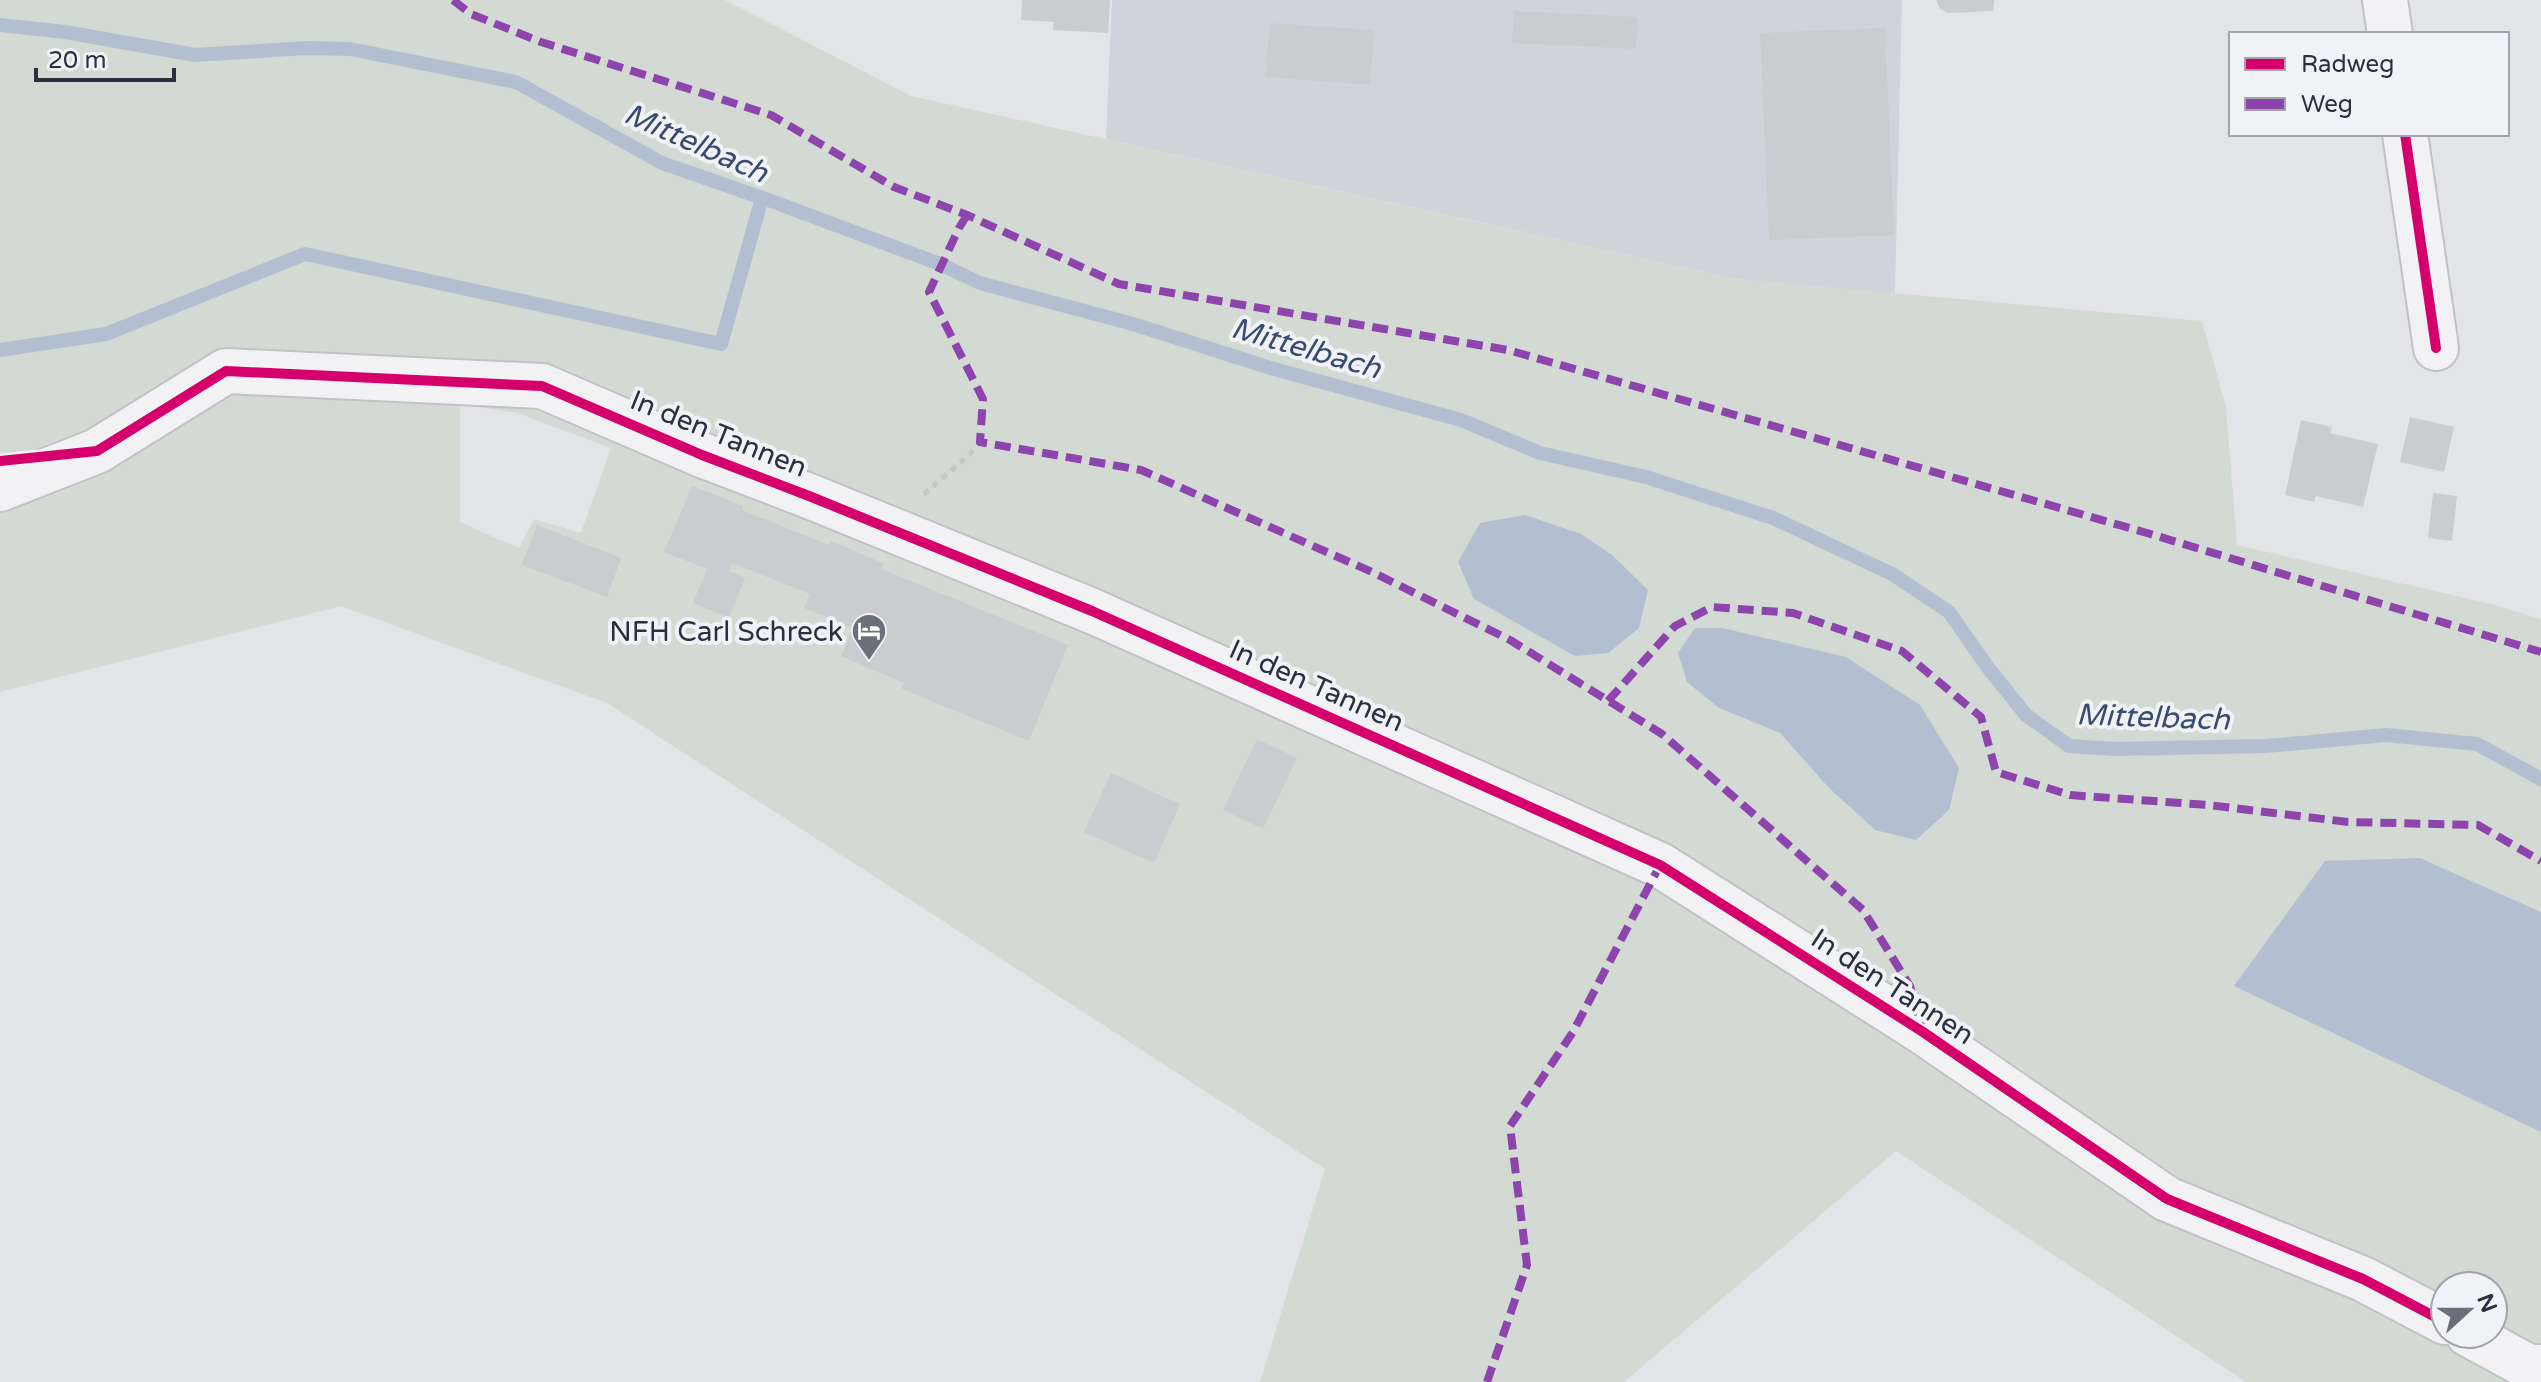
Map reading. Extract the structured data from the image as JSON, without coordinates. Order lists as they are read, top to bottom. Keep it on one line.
{"streets":{"street":["In den Tannen"]},"water":["Mittelbach"],"places":{"hotel":["NFH Carl Schreck"]},"legend":["Radweg","Weg"],"scale_bar":"20 m","north":"right"}
